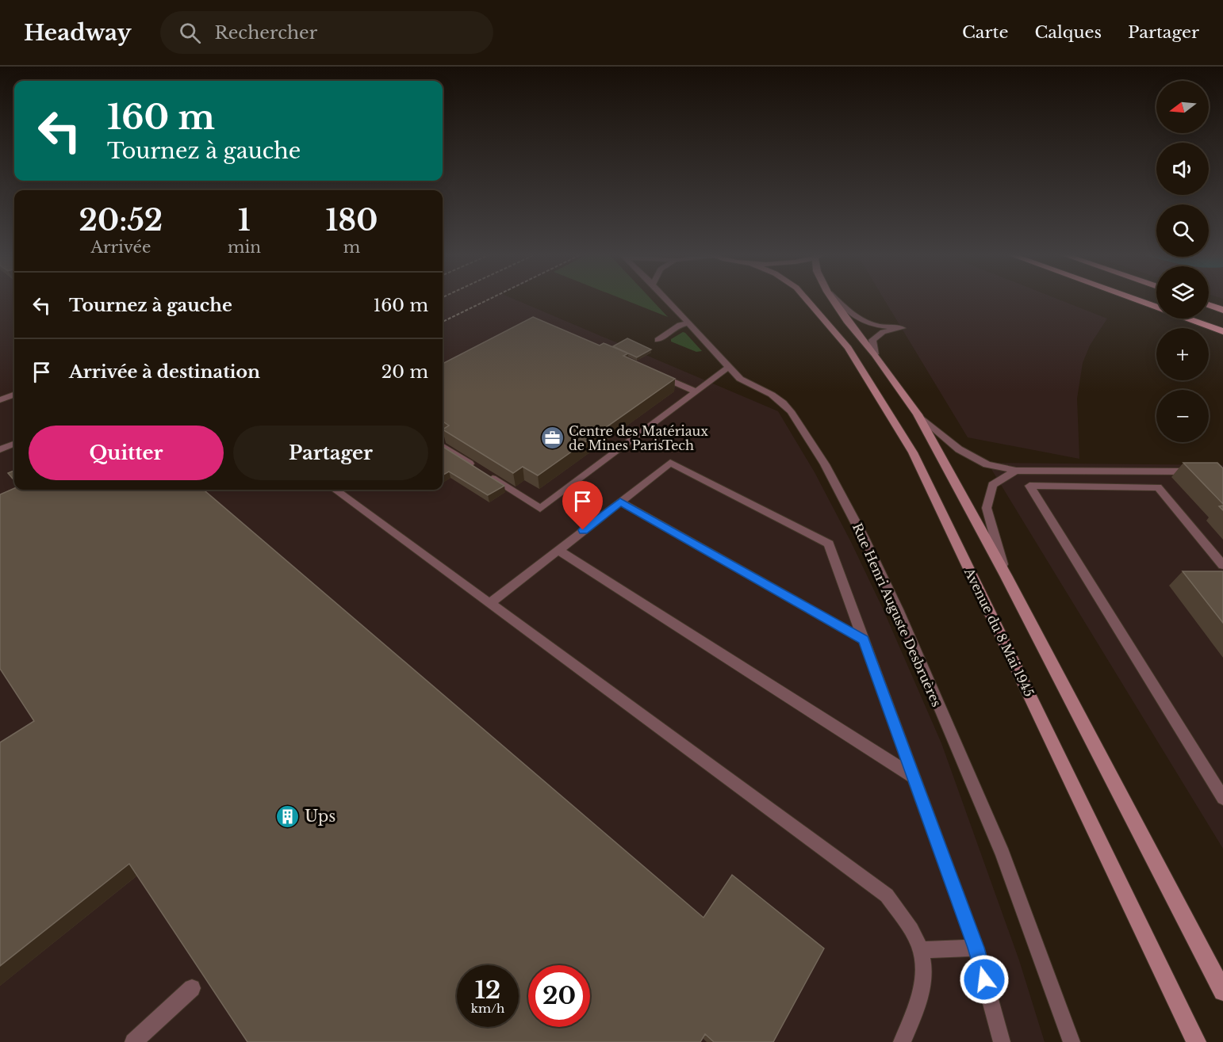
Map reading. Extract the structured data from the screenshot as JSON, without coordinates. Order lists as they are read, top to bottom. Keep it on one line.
{"streets":{"main road":["Avenue du 8 Mai 1945"],"lane":["Rue Henri Auguste Desbruères"]},"places":{"office":["Centre des Matériaux de Mines ParisTech"],"building":["Ups"]},"north":"left","page":{"header":"Headway","search":"Rechercher","nav":["Carte","Calques","Partager"],"map_buttons":["+","−"],"turn":["160 m","Tournez à gauche"],"eta":["20:52","Arrivée","1","min","180","m"],"list":[{"name":"Tournez à gauche","value":"160 m"},{"name":"Arrivée à destination","value":"20 m"}],"buttons":["Quitter","Partager"],"speed":"12 km/h","limit":"20"}}
